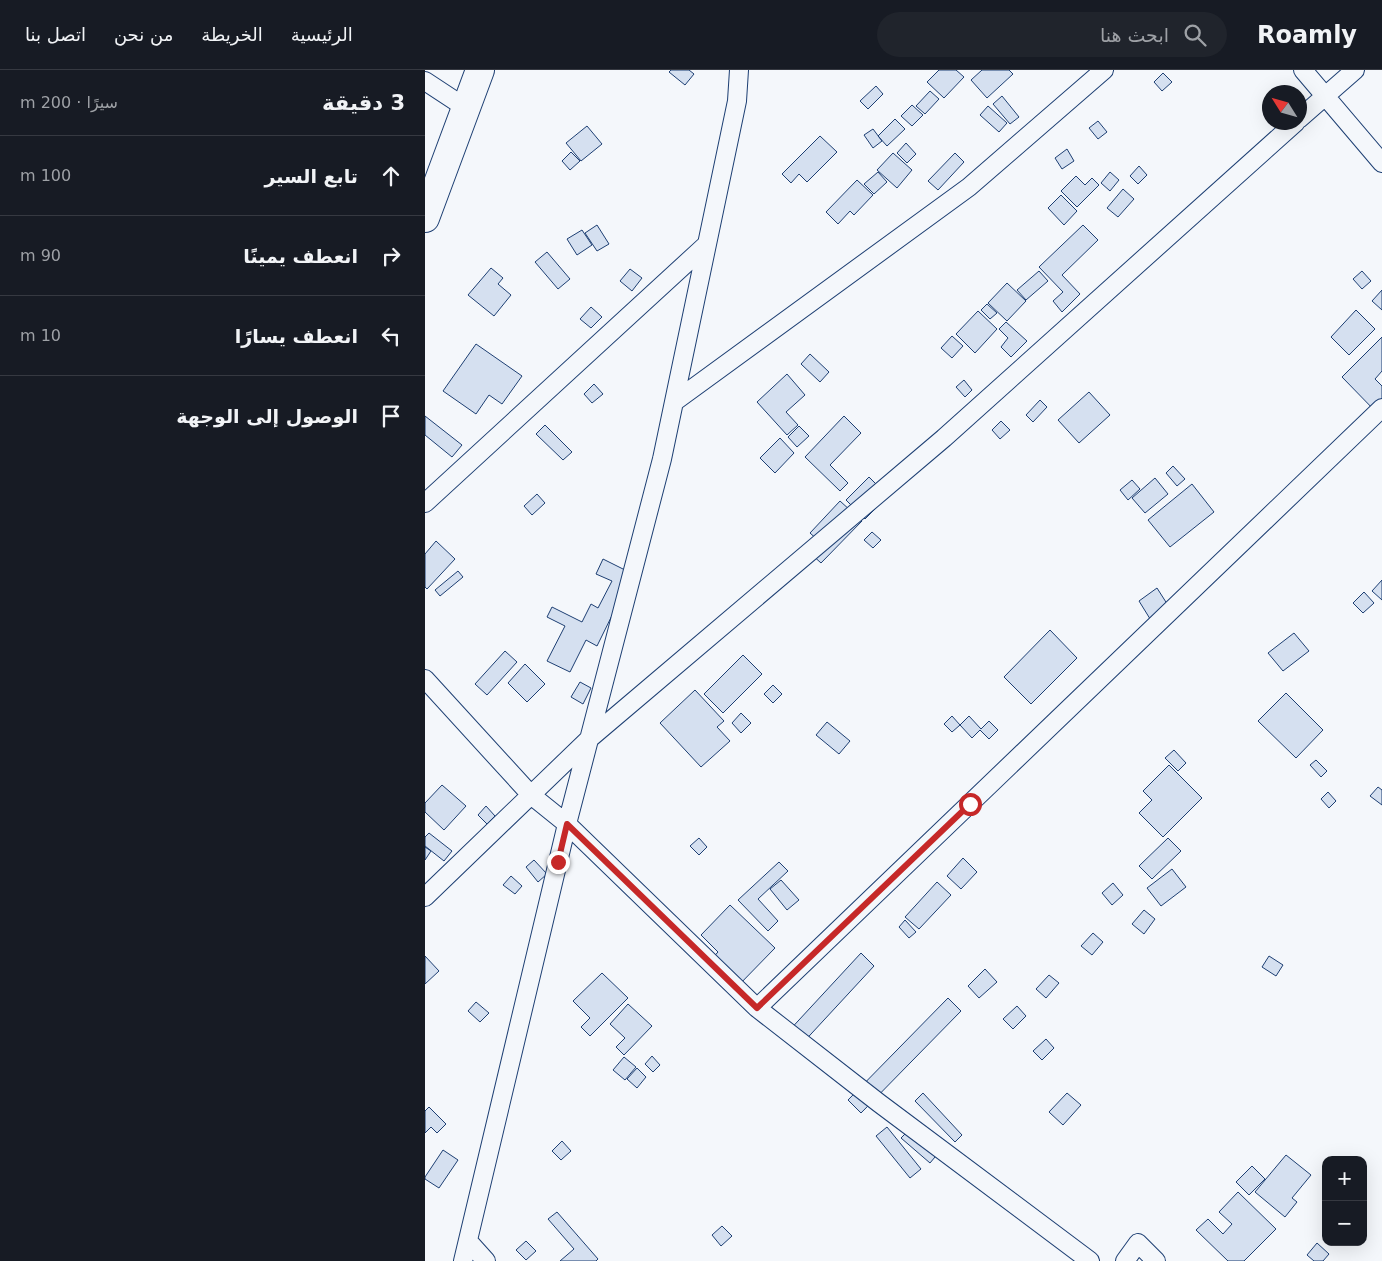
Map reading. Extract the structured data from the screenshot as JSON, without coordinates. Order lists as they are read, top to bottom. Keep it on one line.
{"north":"top left","page":{"header":"Roamly","search":"ابحث هنا","nav":["الرئيسية","الخريطة","من نحن","اتصل بنا"],"heading":["3 دقيقة","سيرًا · 200 m"],"list":[["تابع السير","100 m"],["انعطف يمينًا","90 m"],["انعطف يسارًا","10 m"],"الوصول إلى الوجهة"],"map_buttons":["+","−"]}}
